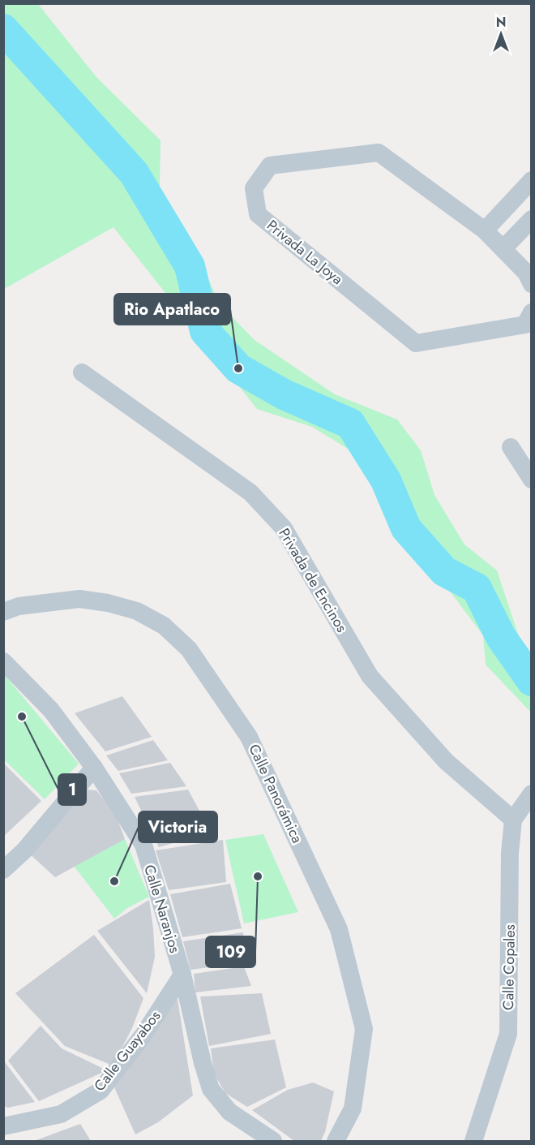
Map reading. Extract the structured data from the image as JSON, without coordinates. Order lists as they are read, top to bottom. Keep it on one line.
{"streets":{"street":["Privada La Joya","Privada de Encinos","Calle Panorámica","Calle Naranjos","Calle Copales","Calle Guayabos"]},"crossings":[["Privada de Encinos","Calle Copales"],["Calle Naranjos","Calle Guayabos"]],"places":["Rio Apatlaco","1","109","Victoria"],"north":"top"}
